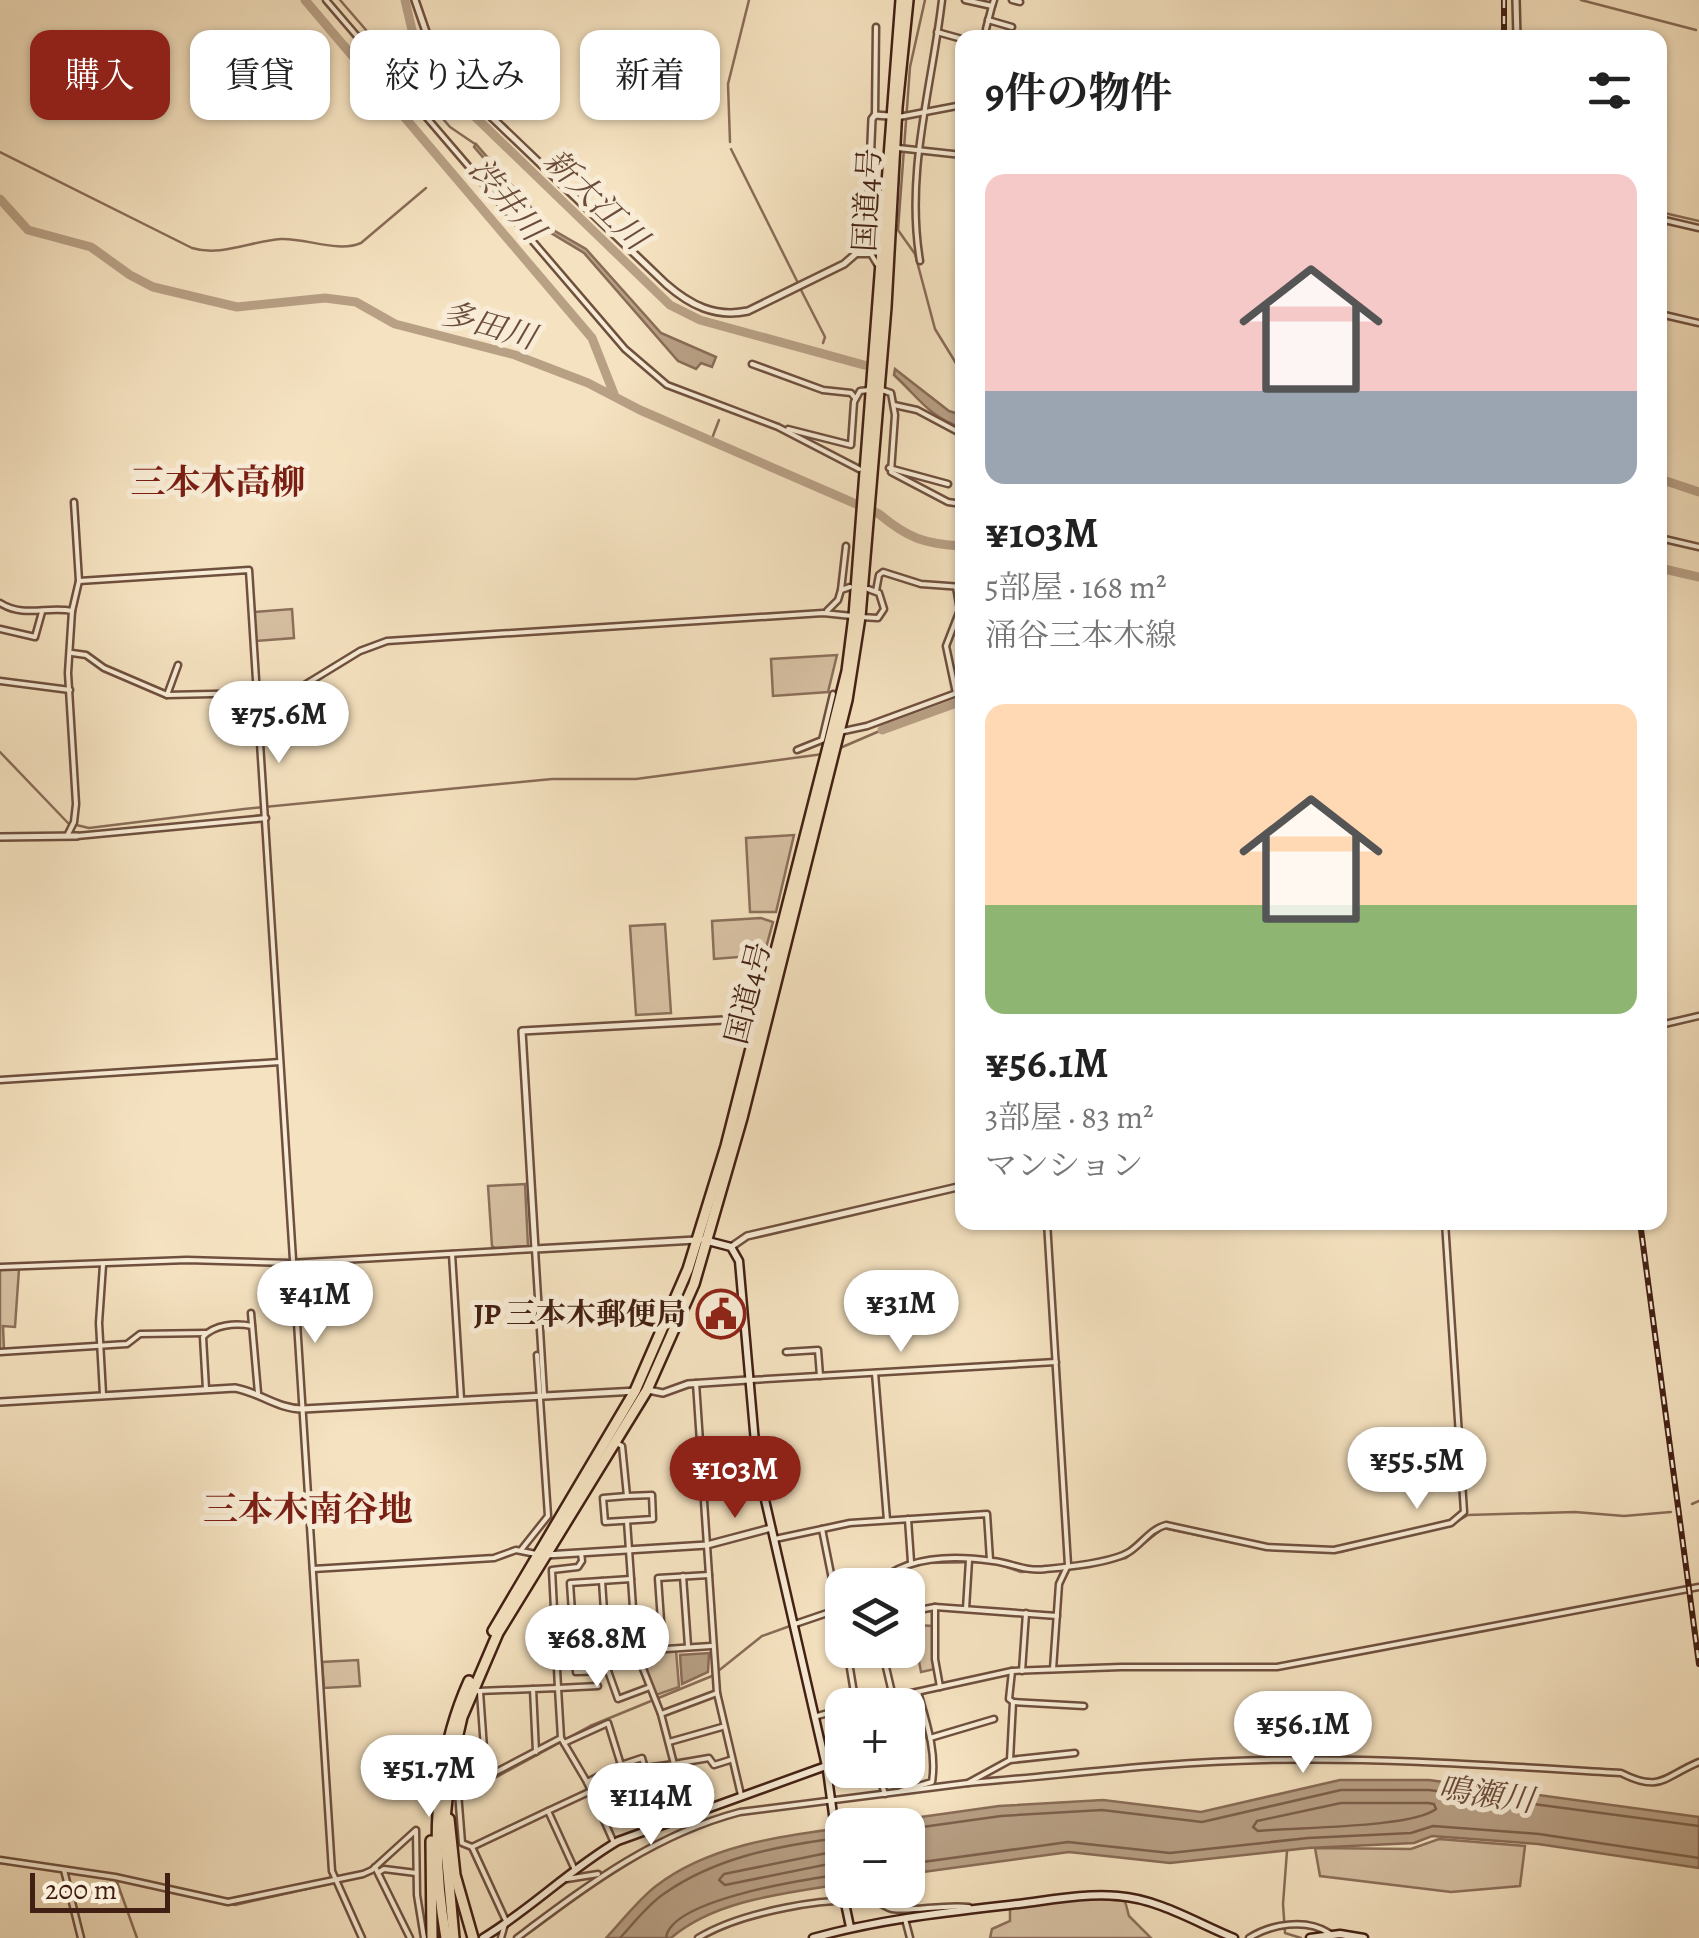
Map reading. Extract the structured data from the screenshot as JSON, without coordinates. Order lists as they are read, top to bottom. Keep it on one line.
{"streets":{"highway":["国道4号"]},"districts":["三本木高柳","三本木南谷地"],"water":["渋井川","新大江川","多田川","鳴瀬川"],"places":{"public building":["JP 三本木郵便局"]},"scale_bar":"200 m","page":{"chip":["購入","賃貸","絞り込み","新着"],"heading":"9件の物件","list":[{"name":"¥103M","note":"5部屋 · 168 m² · 涌谷三本木線"},{"name":"¥56.1M","note":"3部屋 · 83 m² · マンション"}],"price":["¥75.6M","¥41M","¥31M","¥55.5M","¥103M","¥68.8M","¥56.1M","¥51.7M","¥114M"],"map_buttons":["+","−"],"scale":"200 m"}}
